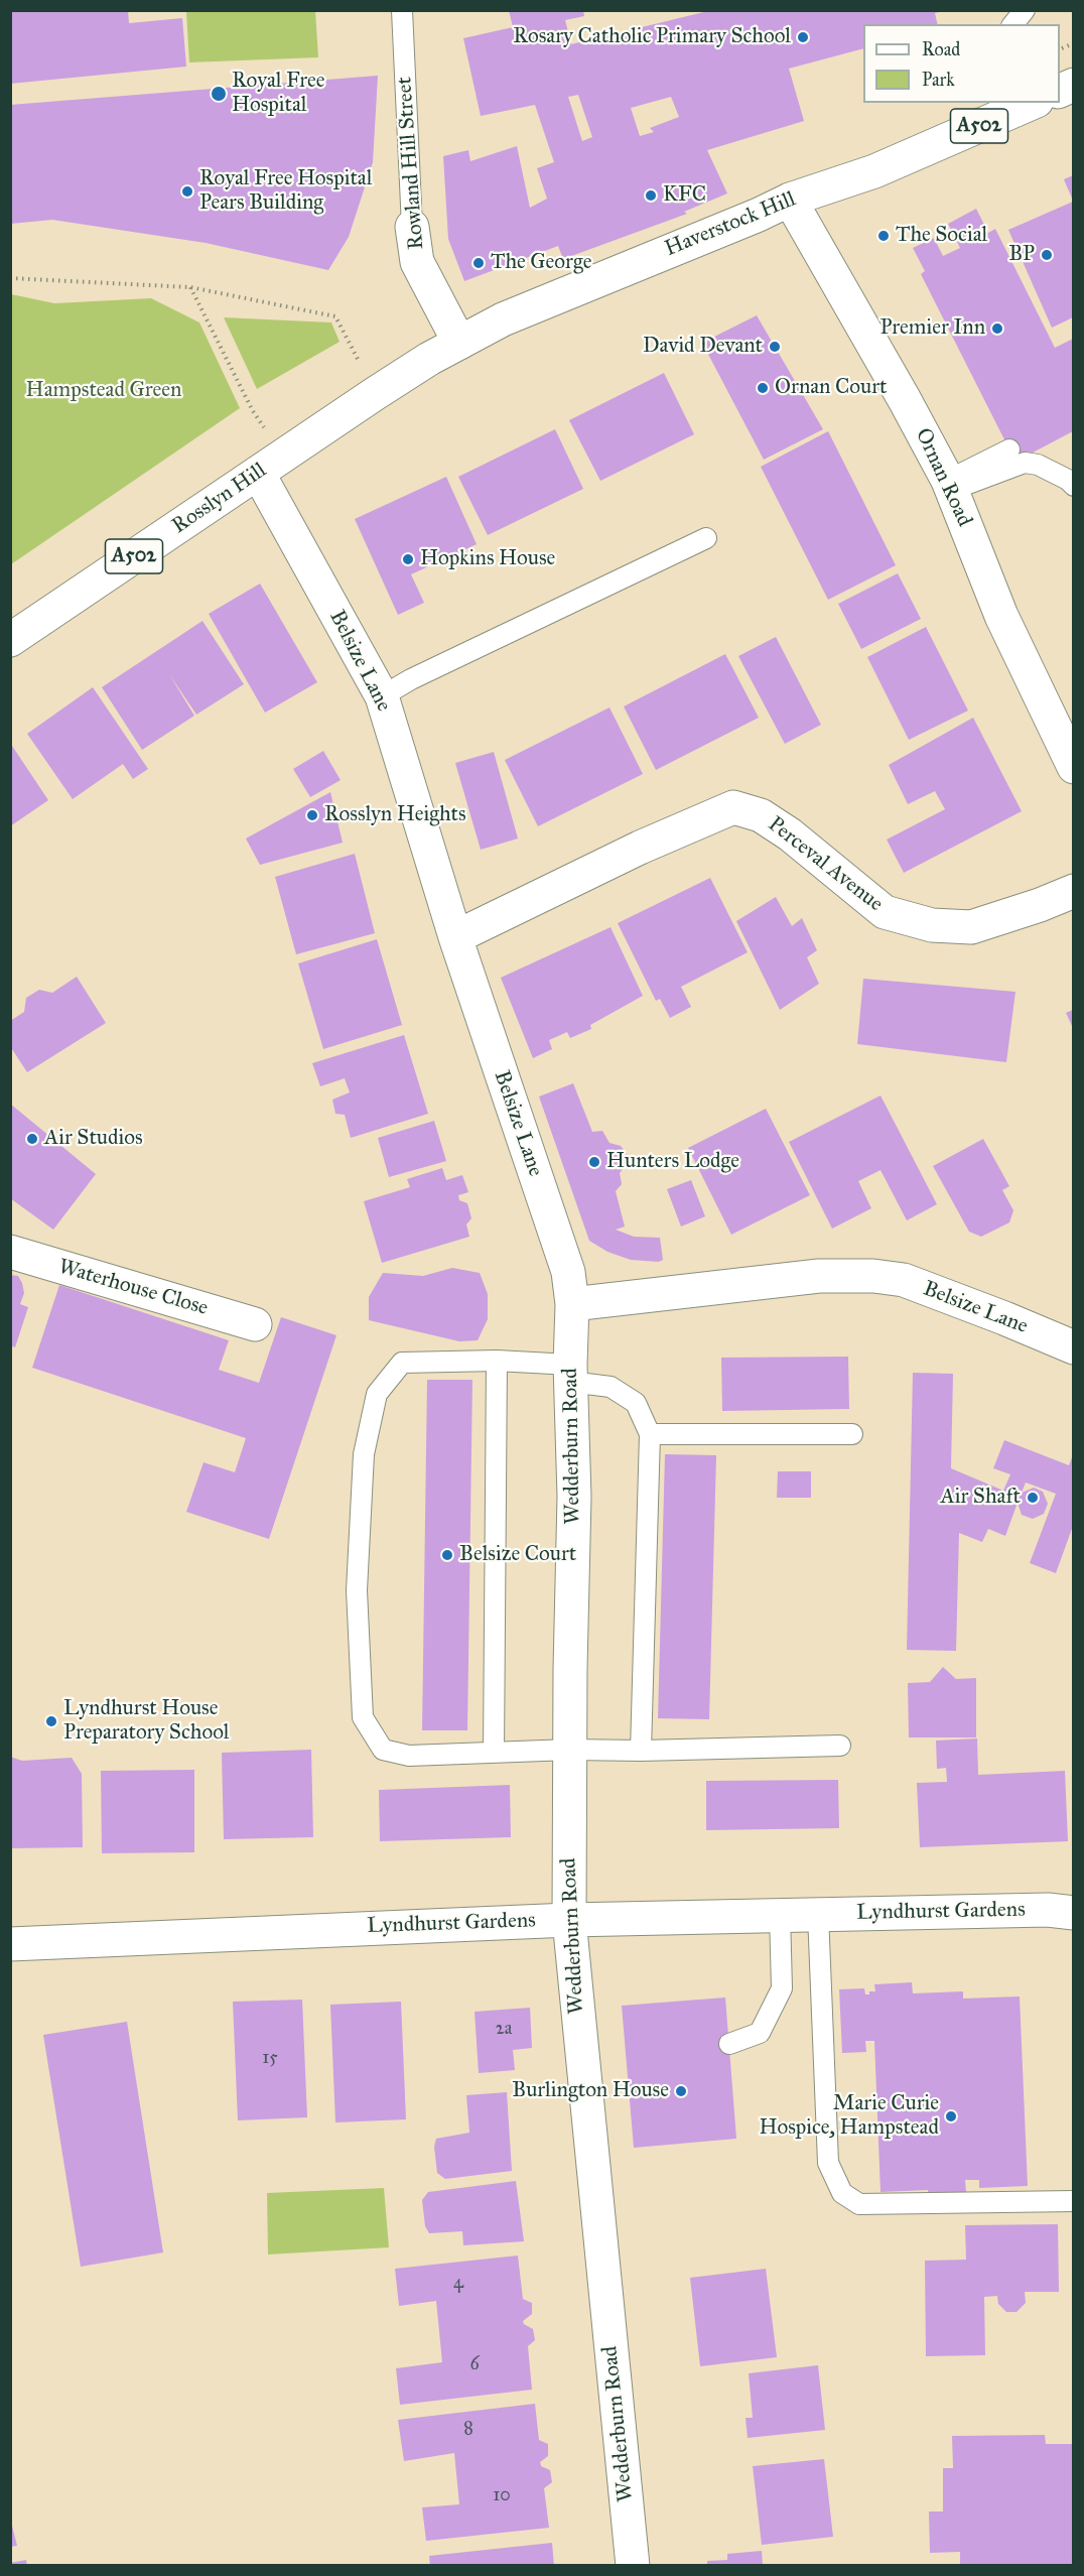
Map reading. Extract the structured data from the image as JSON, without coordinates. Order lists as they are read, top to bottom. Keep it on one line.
{"streets":{"street":["A502","Rowland Hill Street","Haverstock Hill","Ornan Road","Rosslyn Hill","Belsize Lane","Perceval Avenue","Waterhouse Close","Wedderburn Road","Lyndhurst Gardens"]},"crossings":[["Rowland Hill Street","Haverstock Hill"],["Haverstock Hill","Ornan Road"],["Haverstock Hill","Rosslyn Hill"],["Rosslyn Hill","Belsize Lane"],["Belsize Lane","Perceval Avenue"],["Belsize Lane","Wedderburn Road"],["Wedderburn Road","Lyndhurst Gardens"]],"parks":["Hampstead Green"],"places":["Rosary Catholic Primary School","Royal Free Hospital","Royal Free Hospital Pears Building","KFC","The Social","BP","The George","Premier Inn","David Devant","Ornan Court","Hopkins House","Rosslyn Heights","Air Studios","Hunters Lodge","Air Shaft","Belsize Court","Lyndhurst House Preparatory School","Burlington House","Marie Curie Hospice, Hampstead"],"house_numbers":["2a","15","4","6","8","10"],"legend":["Road","Park"]}
